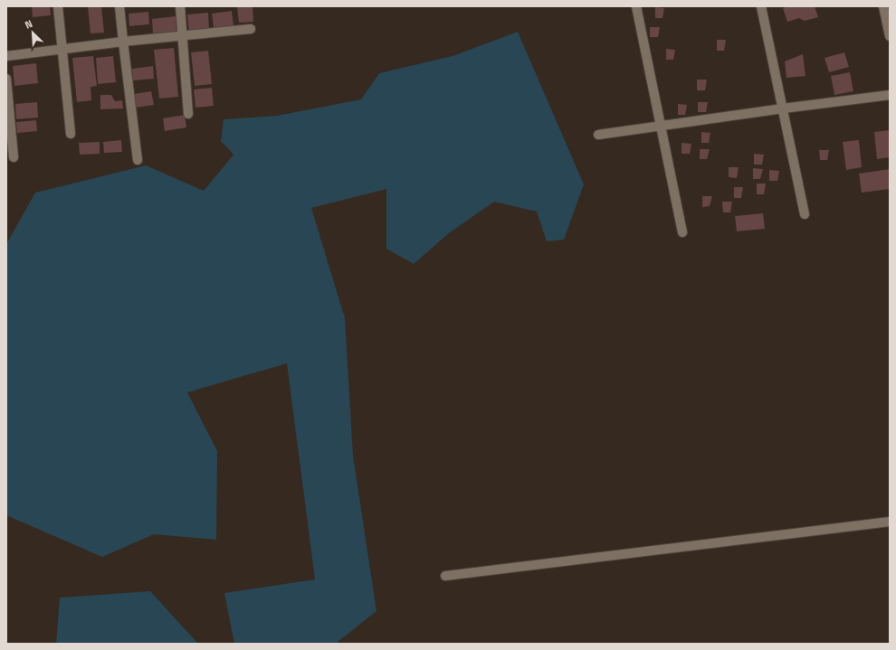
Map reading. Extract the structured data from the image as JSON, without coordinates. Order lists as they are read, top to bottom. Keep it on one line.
{"north":"top left"}
